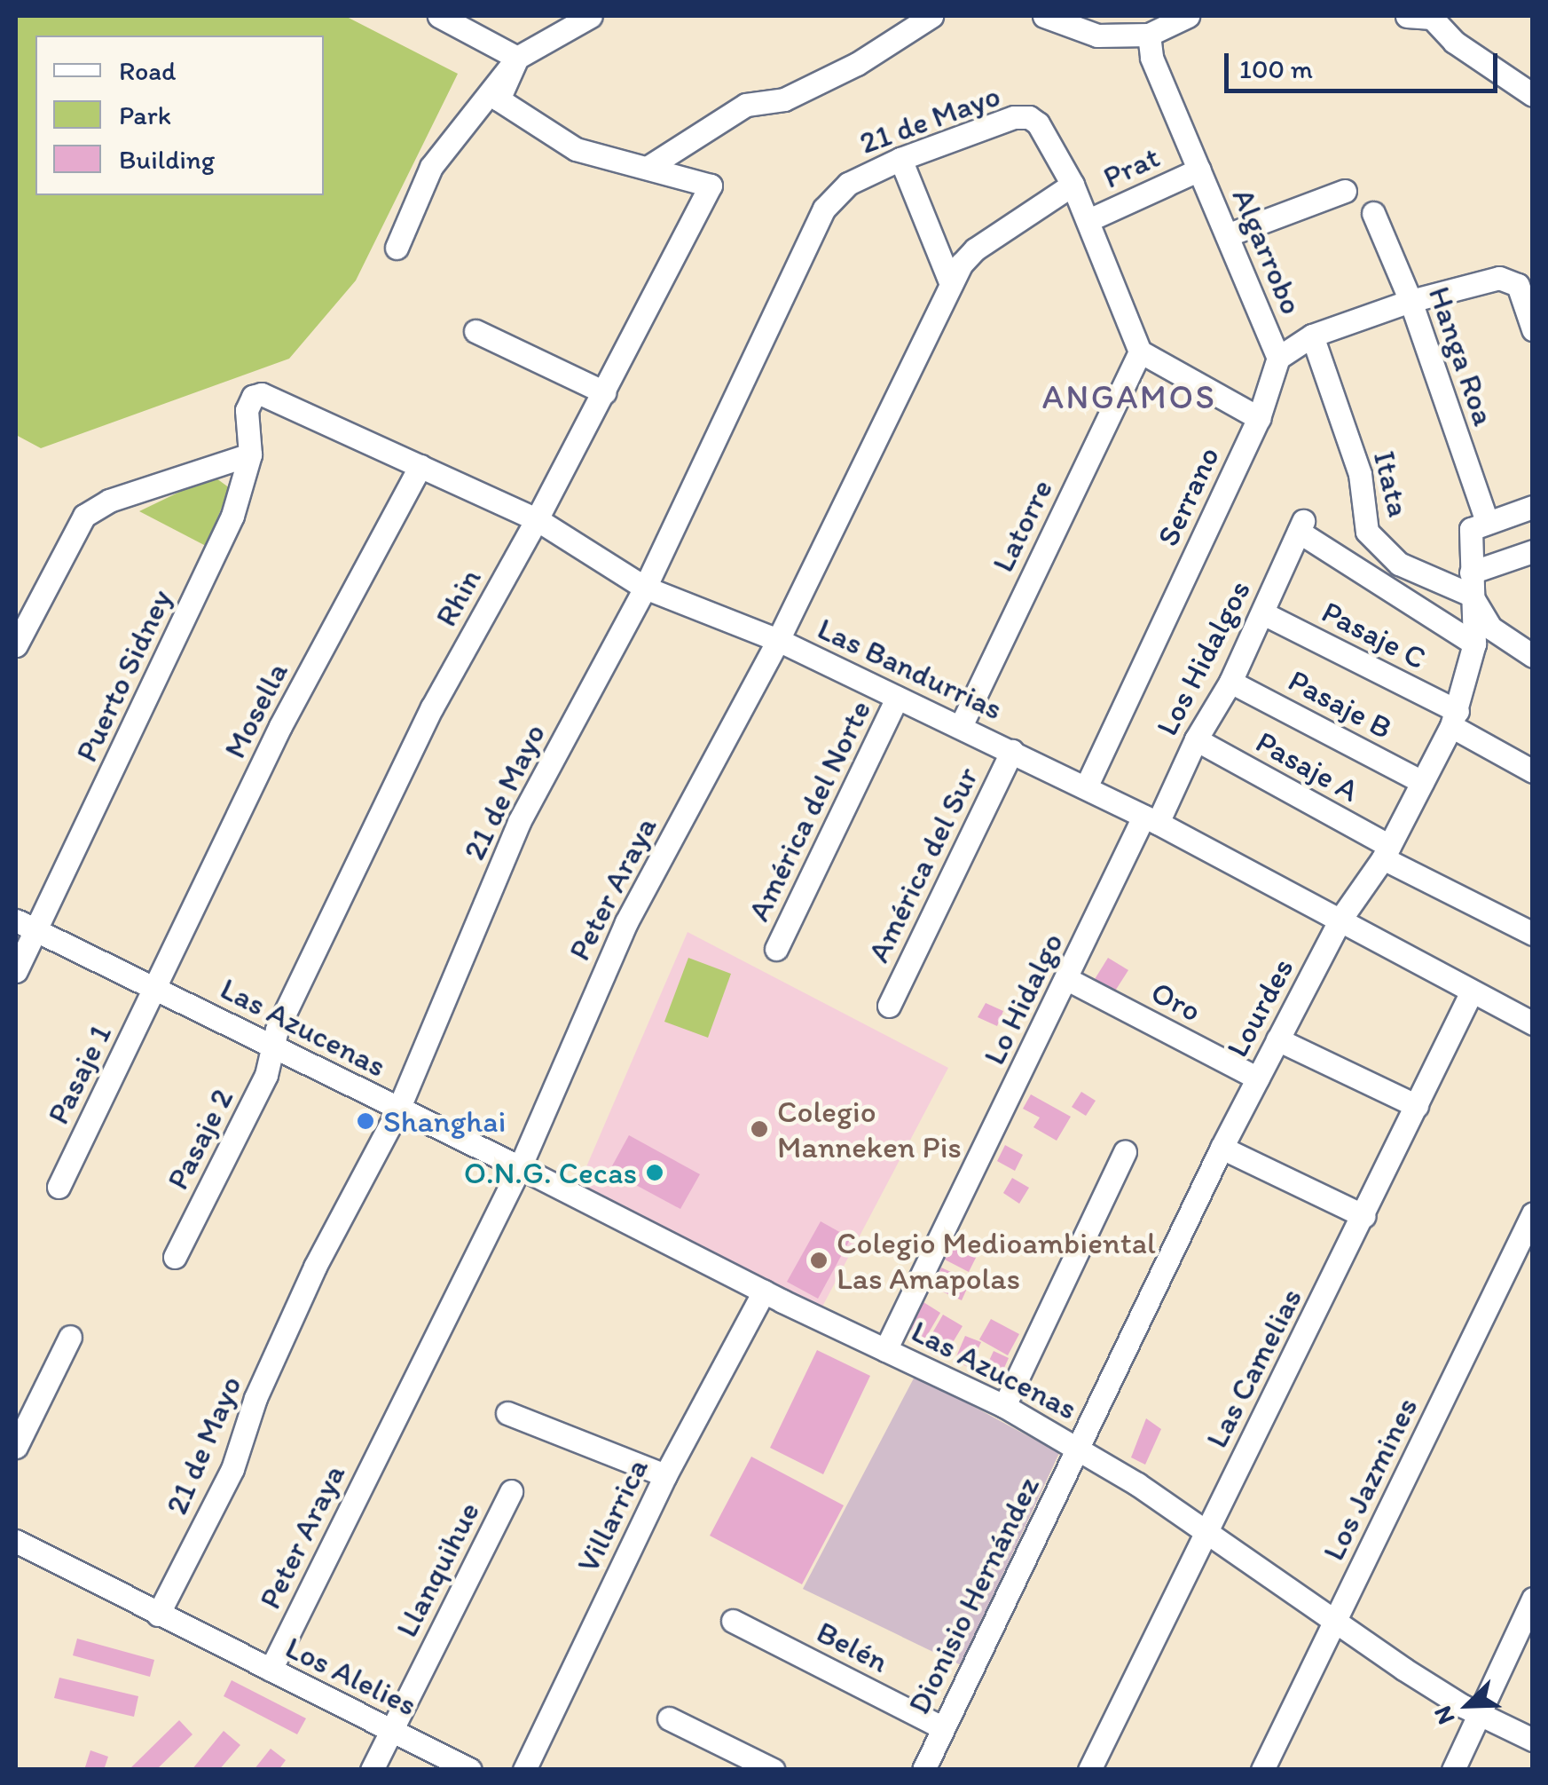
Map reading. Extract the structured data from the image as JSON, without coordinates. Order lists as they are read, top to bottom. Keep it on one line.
{"streets":{"street":["21 de Mayo","Prat","Algarrobo","Hanga Roa","Itata","Serrano","Latorre","Rhin","Pasaje C","Los Hidalgos","Las Bandurrias","Puerto Sidney","Pasaje B","Mosella","Pasaje A","América del Norte","América del Sur","Peter Araya","Lo Hidalgo","Oro","Lourdes","Las Azucenas","Pasaje 1","Pasaje 2","Las Camelias","Los Jazmines","Villarrica","Llanquihue","Dionisio Hernández","Belén","Los Alelies"]},"crossings":[["21 de Mayo","Las Bandurrias"],["21 de Mayo","Peter Araya"],["21 de Mayo","Las Azucenas"],["21 de Mayo","Los Alelies"],["Prat","Algarrobo"],["Algarrobo","Serrano"],["Hanga Roa","Lourdes"],["Itata","Lourdes"],["Serrano","Las Bandurrias"],["Latorre","Las Bandurrias"],["Rhin","Las Bandurrias"],["Rhin","Las Azucenas"],["Rhin","Pasaje 2"],["Pasaje C","Los Hidalgos"],["Pasaje C","Lourdes"],["Los Hidalgos","Las Bandurrias"],["Los Hidalgos","Pasaje B"],["Los Hidalgos","Pasaje A"],["Los Hidalgos","Lo Hidalgo"],["Los Hidalgos","Lourdes"],["Las Bandurrias","Puerto Sidney"],["Las Bandurrias","Mosella"],["Las Bandurrias","América del Norte"],["Las Bandurrias","América del Sur"],["Las Bandurrias","Peter Araya"],["Las Bandurrias","Lo Hidalgo"],["Las Bandurrias","Lourdes"],["Las Bandurrias","Las Camelias"],["Puerto Sidney","Las Azucenas"],["Pasaje B","Lourdes"],["Mosella","Las Azucenas"],["Mosella","Pasaje 1"],["Pasaje A","Lourdes"],["Peter Araya","Las Azucenas"],["Peter Araya","Los Alelies"],["Lo Hidalgo","Oro"],["Lo Hidalgo","Las Azucenas"],["Oro","Lourdes"],["Lourdes","Las Azucenas"],["Lourdes","Dionisio Hernández"],["Las Azucenas","Pasaje 1"],["Las Azucenas","Pasaje 2"],["Las Azucenas","Las Camelias"],["Las Azucenas","Los Jazmines"],["Las Azucenas","Villarrica"],["Las Azucenas","Dionisio Hernández"],["Llanquihue","Los Alelies"],["Dionisio Hernández","Belén"]],"districts":["ANGAMOS"],"places":["Shanghai","Colegio Manneken Pis","O.N.G. Cecas","Colegio Medioambiental Las Amapolas"],"legend":["Road","Park","Building"],"scale_bar":"100 m","north":"bottom left"}
